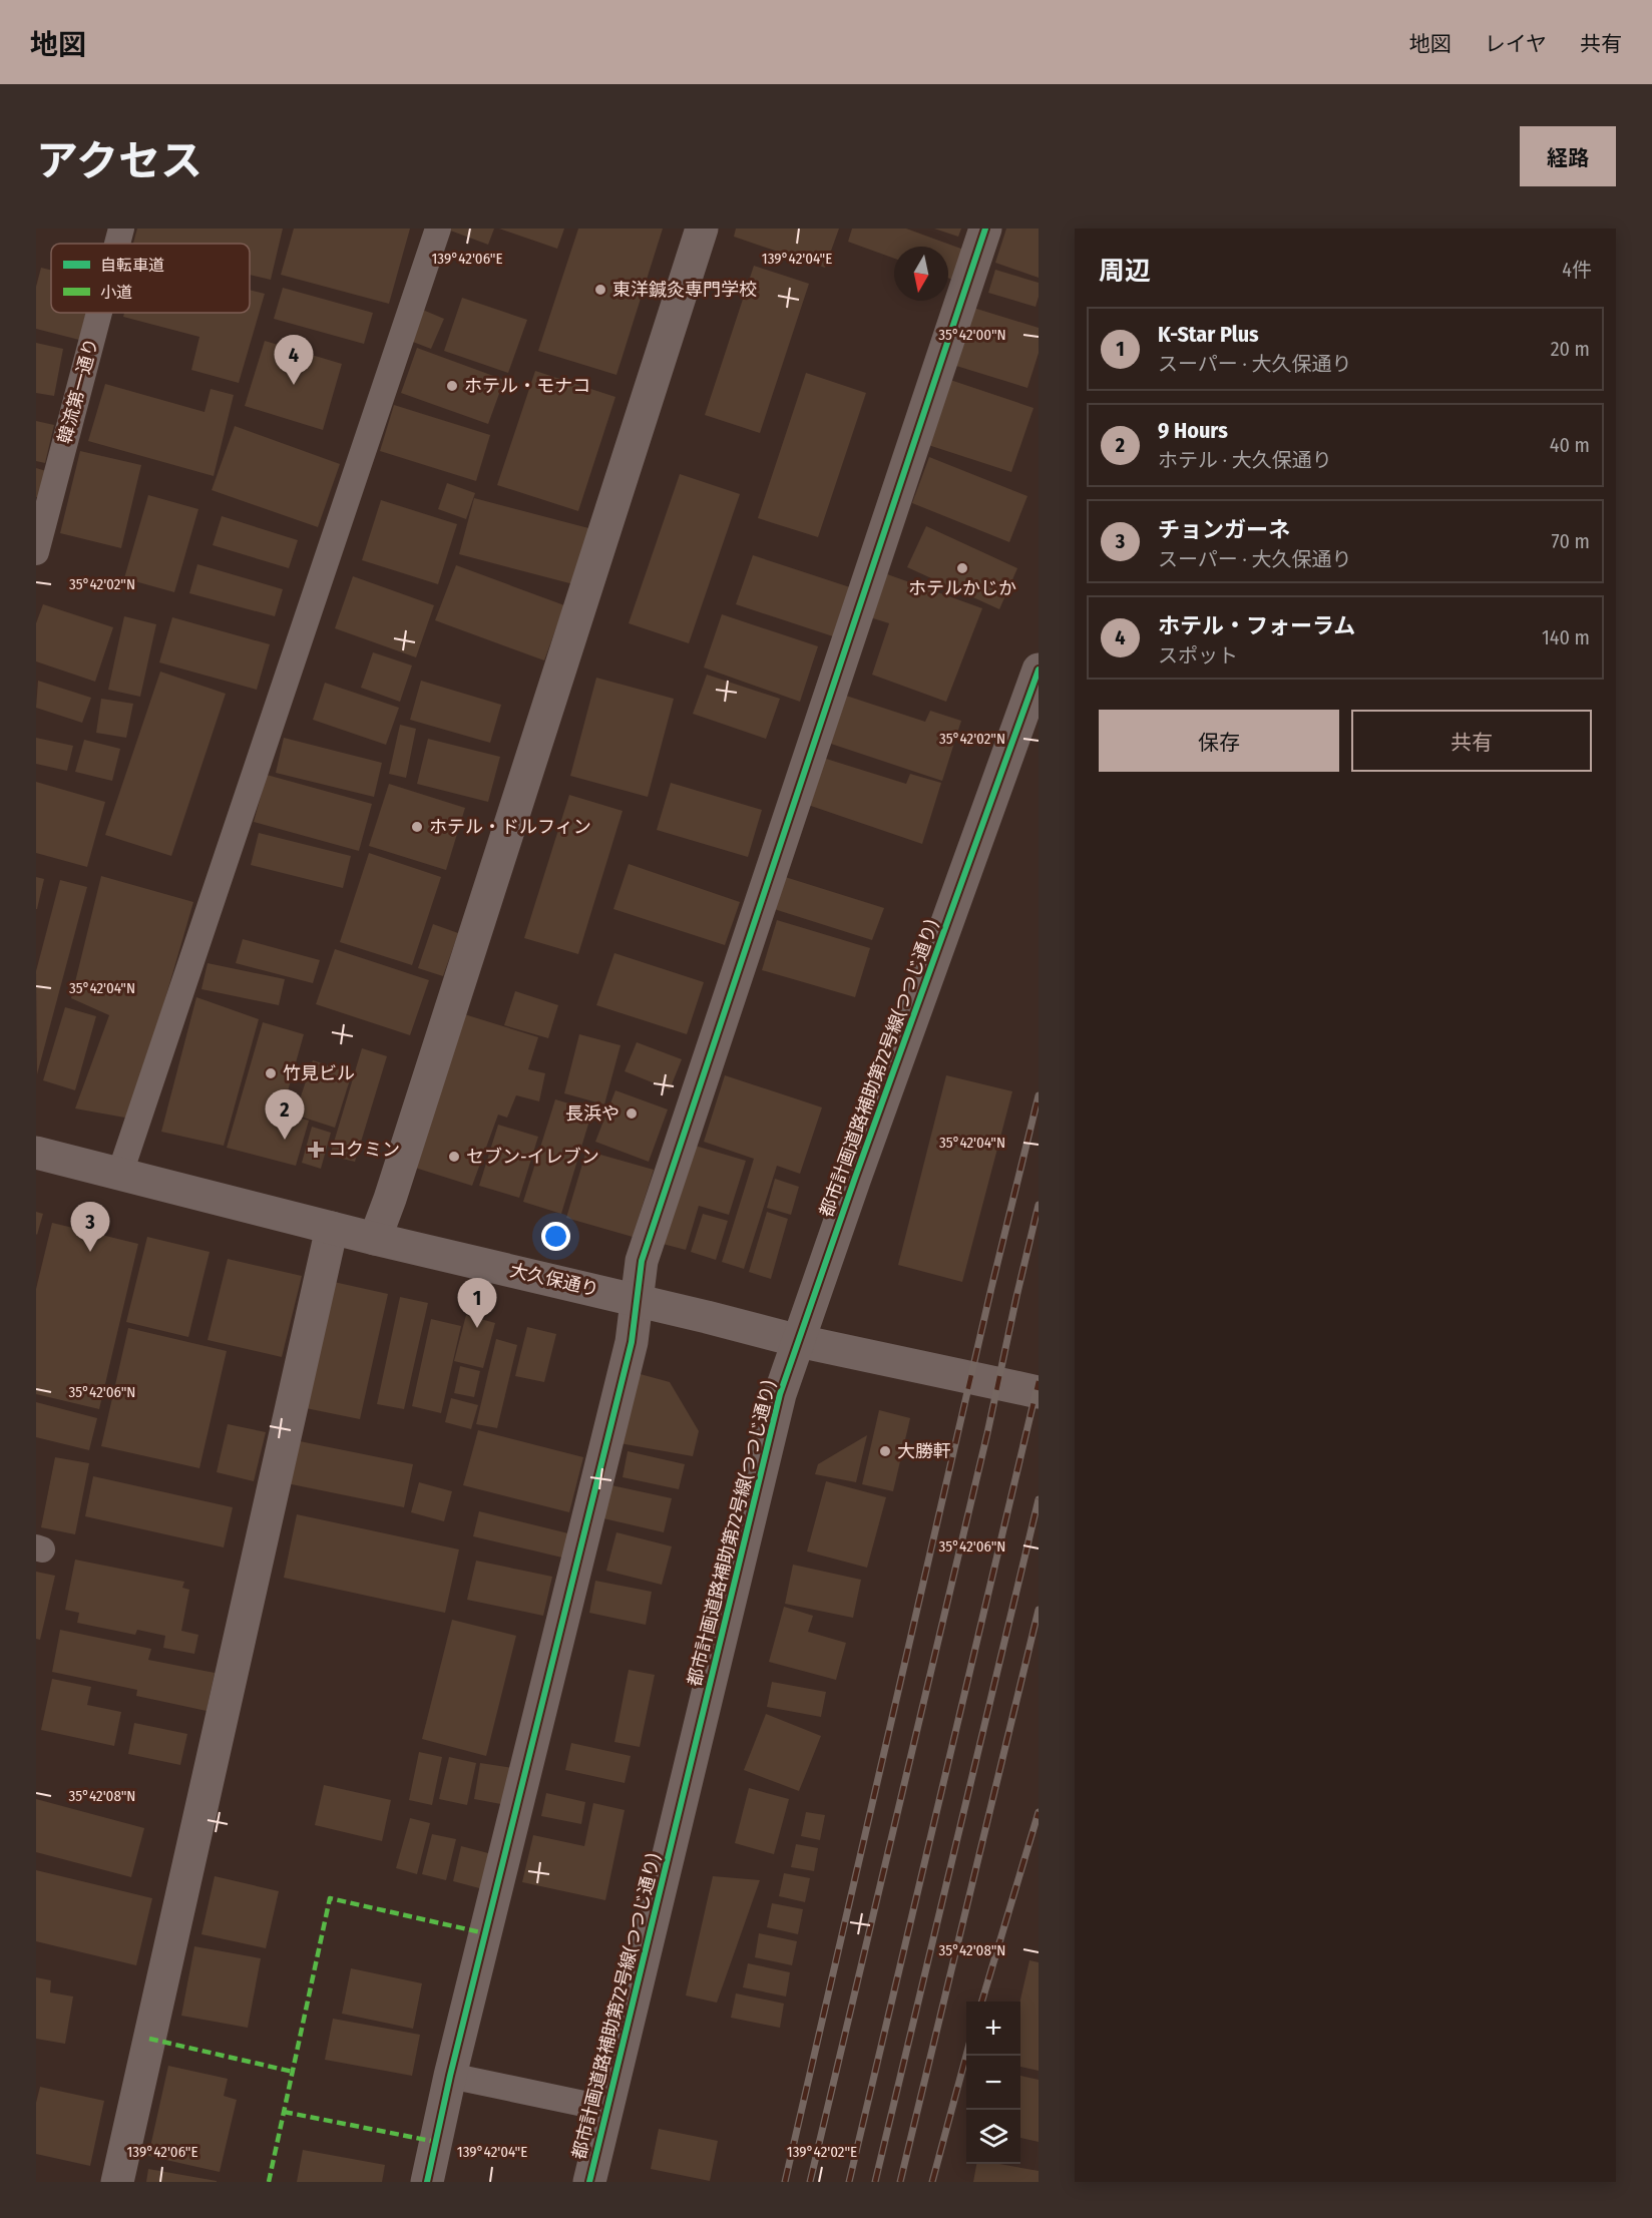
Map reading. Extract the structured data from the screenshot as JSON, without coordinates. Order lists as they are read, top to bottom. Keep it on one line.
{"streets":{"street":["都市計画道路補助第72号線(つつじ通り)","大久保通り"],"lane":["韓流第一通り"]},"crossings":[["都市計画道路補助第72号線(つつじ通り)","大久保通り"]],"places":{"other":["東洋鍼灸専門学校","ホテル・モナコ","ホテルかじか","ホテル・ドルフィン","竹見ビル","長浜や","セブン-イレブン","大勝軒"],"health":["コクミン"]},"legend":["自転車道","小道"],"north":"bottom","page":{"header":"地図","nav":["地図","レイヤ","共有"],"title":"アクセス","buttons":["経路",["保存","共有"]],"heading":["周辺","4件"],"list":[{"mark":"1","name":"K-Star Plus","note":"スーパー · 大久保通り","value":"20 m"},{"mark":"2","name":"9 Hours","note":"ホテル · 大久保通り","value":"40 m"},{"mark":"3","name":"チョンガーネ","note":"スーパー · 大久保通り","value":"70 m"},{"mark":"4","name":"ホテル・フォーラム","note":"スポット","value":"140 m"}],"pins":["4","2","3","1"],"map_buttons":["+","−"]},"coordinates":["139°42'06\"E","139°42'04\"E","35°42'00\"N","35°42'02\"N","35°42'04\"N","35°42'06\"N","35°42'08\"N","139°42'02\"E"]}
